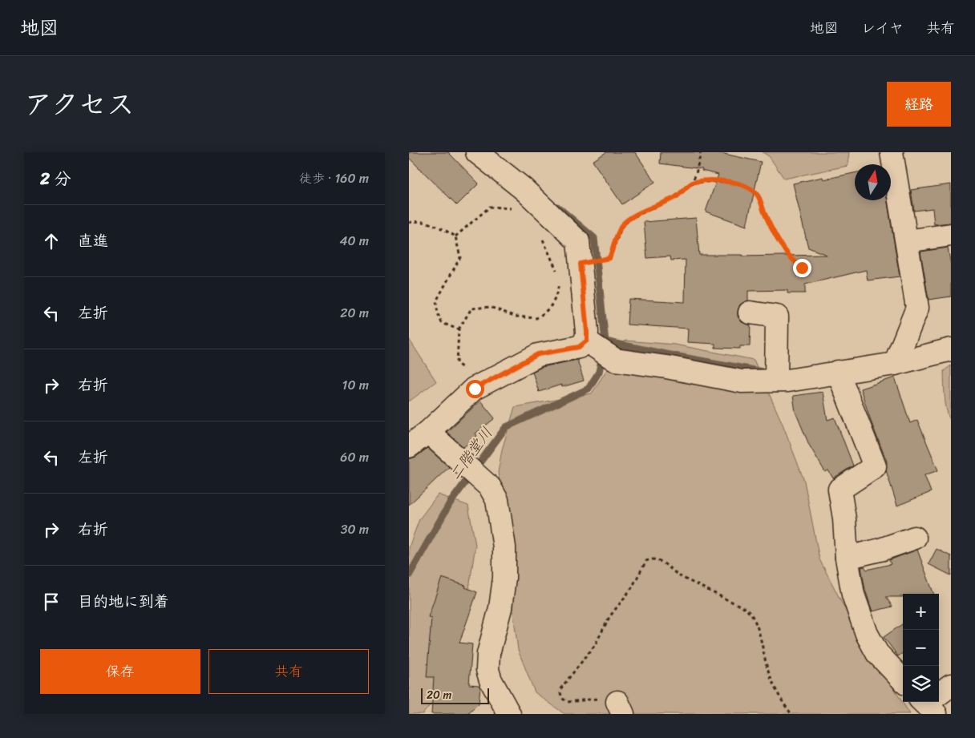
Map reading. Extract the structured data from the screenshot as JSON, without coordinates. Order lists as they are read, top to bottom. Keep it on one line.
{"water":["二階堂川"],"scale_bar":"20 m","north":"top","page":{"header":"地図","nav":["地図","レイヤ","共有"],"title":"アクセス","buttons":["経路",["保存","共有"]],"heading":["2 分","徒歩 · 160 m"],"list":[["直進","40 m"],["左折","20 m"],["右折","10 m"],["左折","60 m"],["右折","30 m"],"目的地に到着"],"map_buttons":["+","−"],"scale":"20 m"}}
